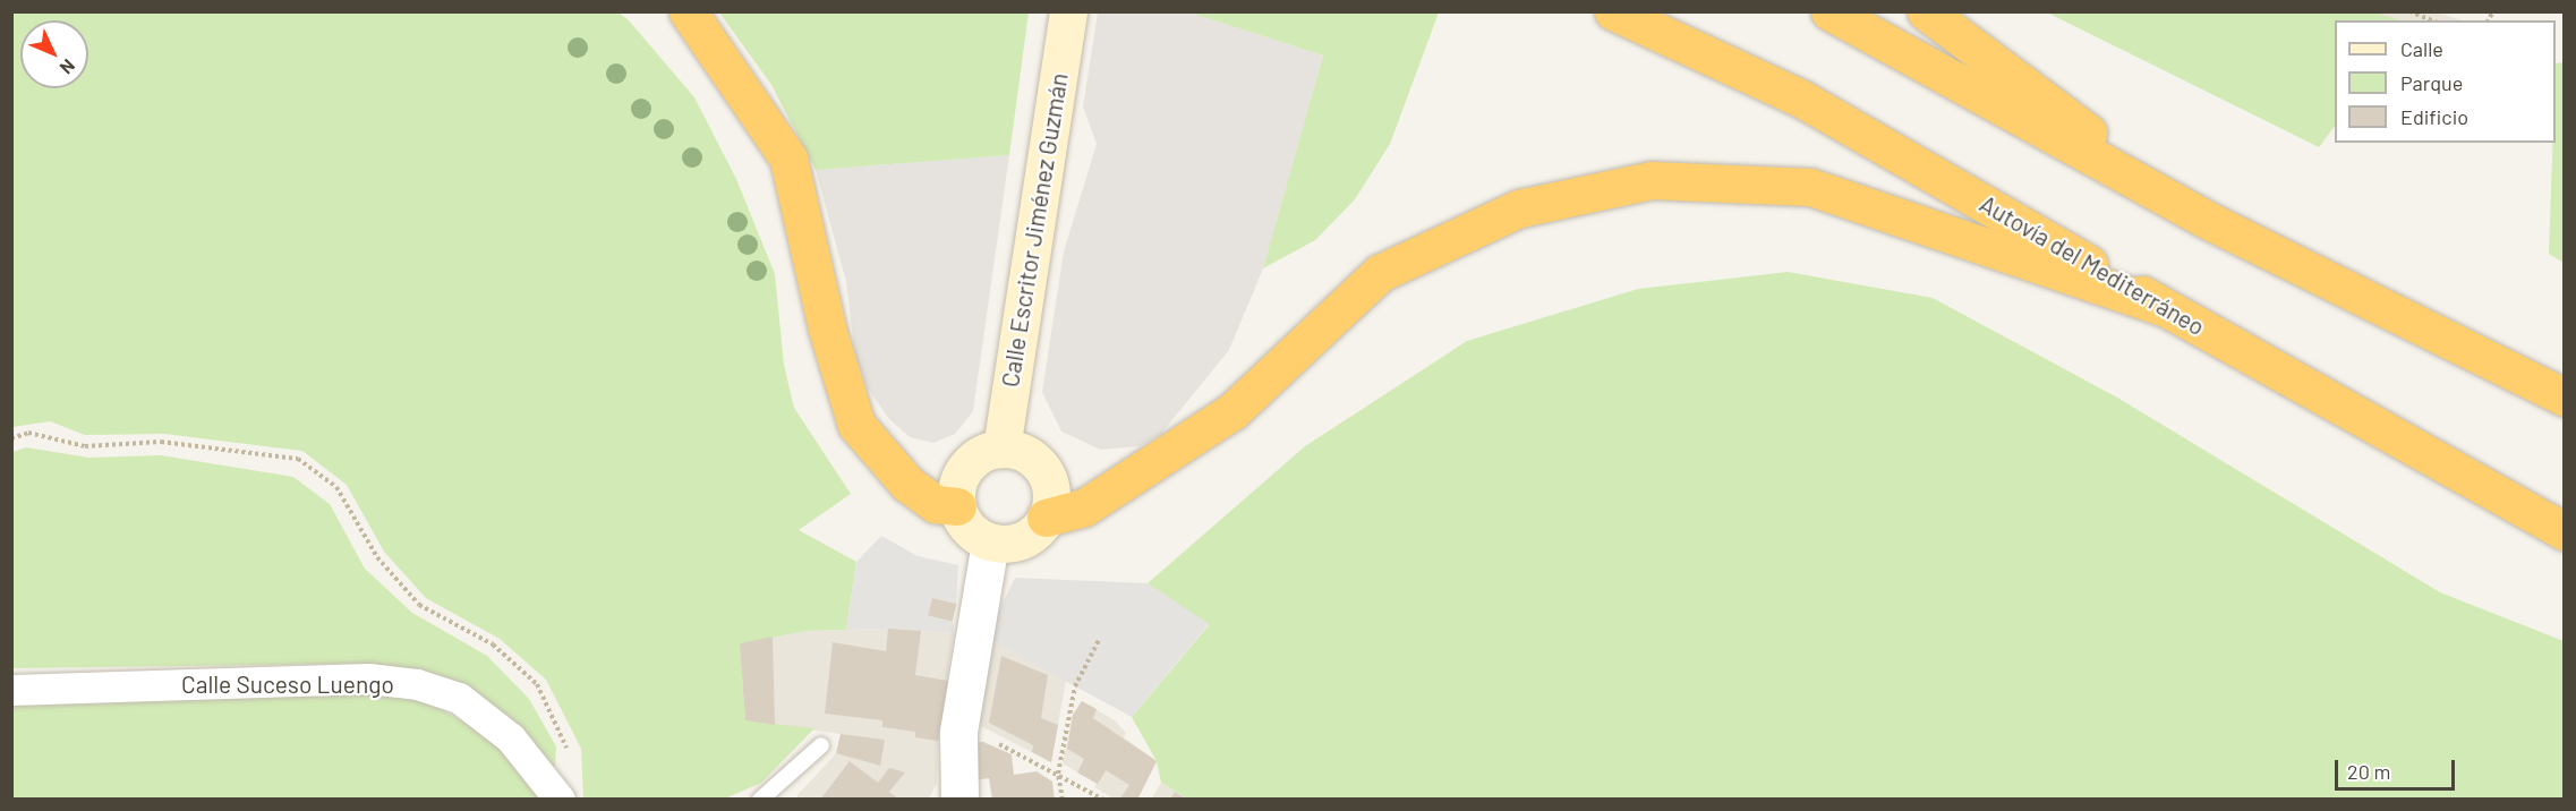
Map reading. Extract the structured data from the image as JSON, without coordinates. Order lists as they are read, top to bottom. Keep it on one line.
{"streets":{"highway":["Autovía del Mediterráneo"],"main road":["Calle Escritor Jiménez Guzmán"],"street":["Calle Suceso Luengo"]},"legend":["Calle","Parque","Edificio"],"scale_bar":"20 m","north":"bottom right"}
